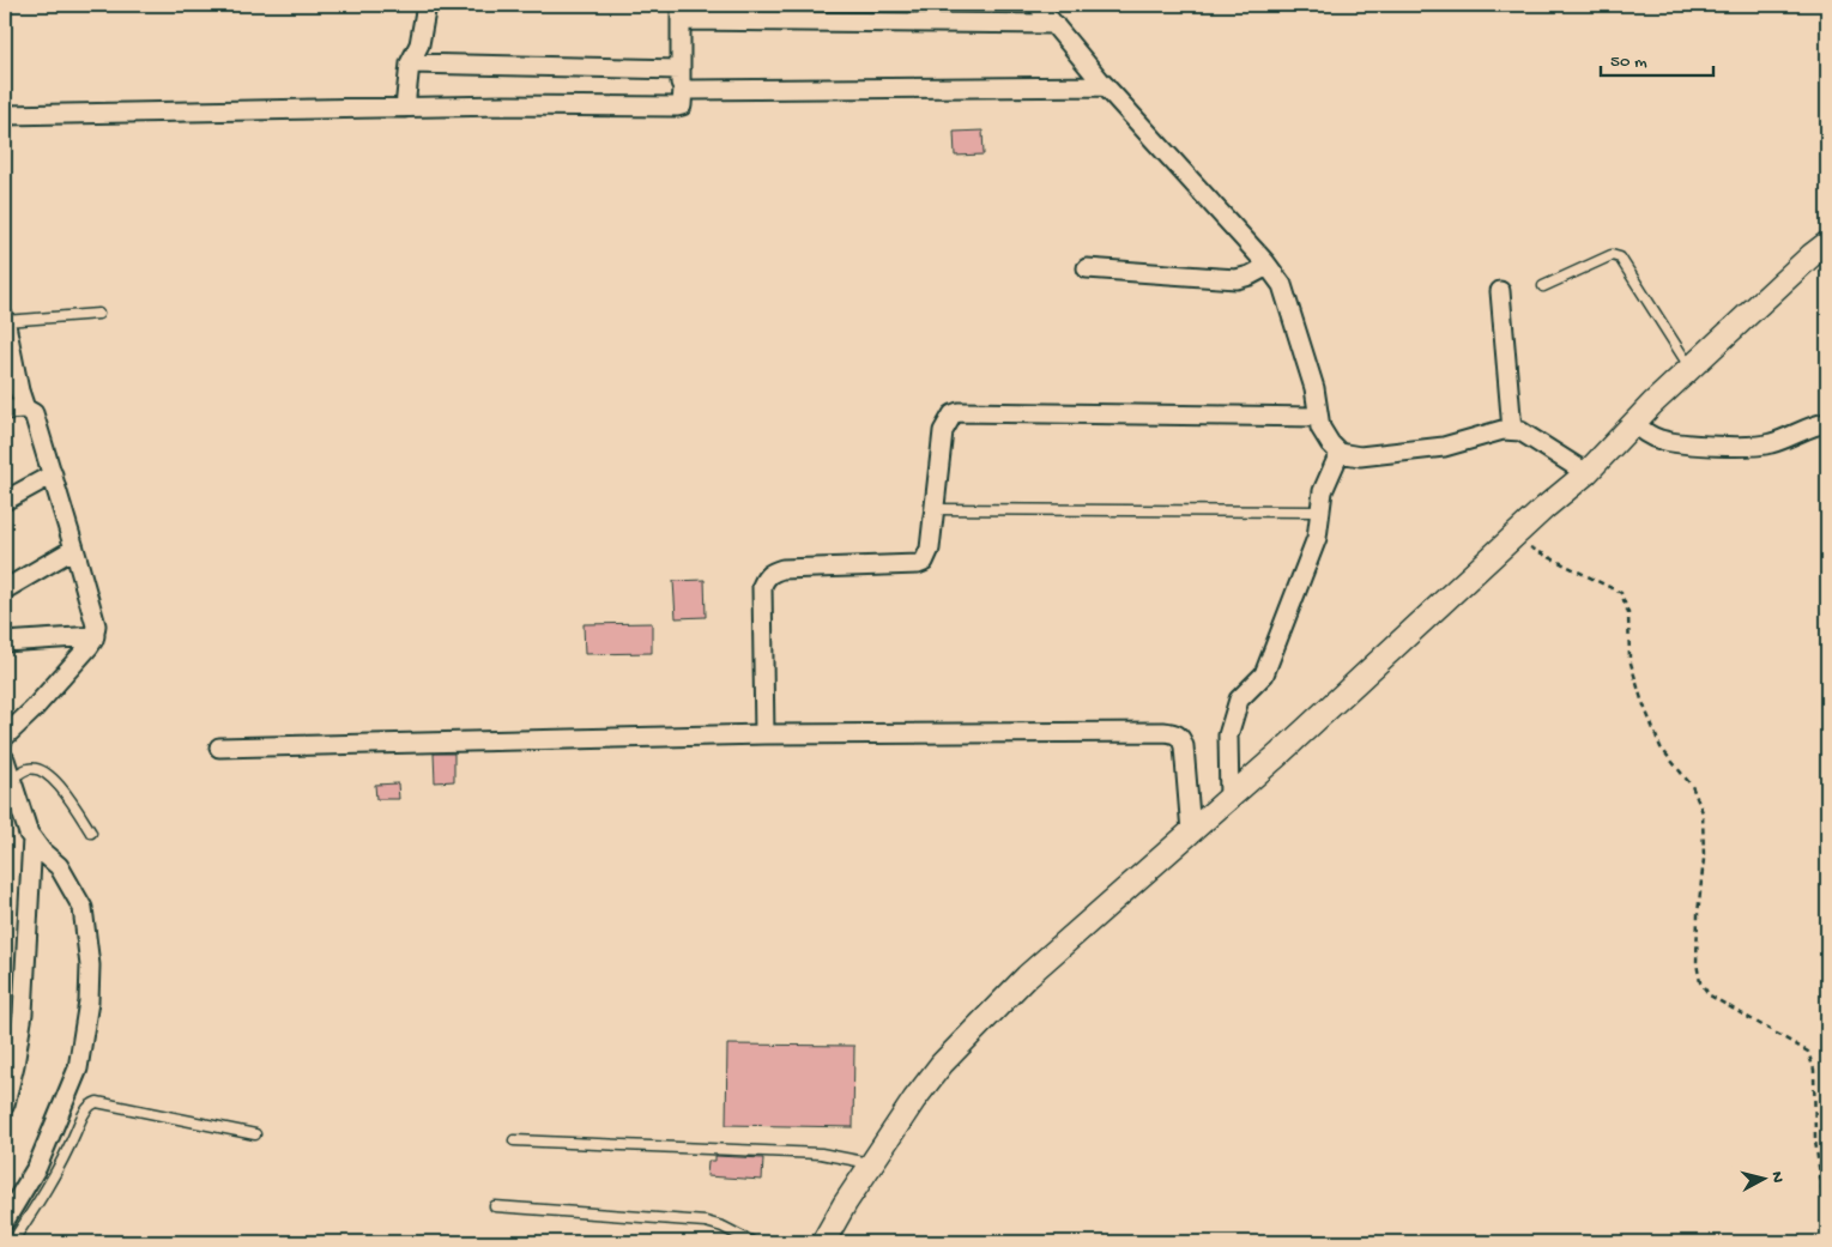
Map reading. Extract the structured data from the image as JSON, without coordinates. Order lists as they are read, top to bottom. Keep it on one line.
{"scale_bar":"50 m","north":"right"}
